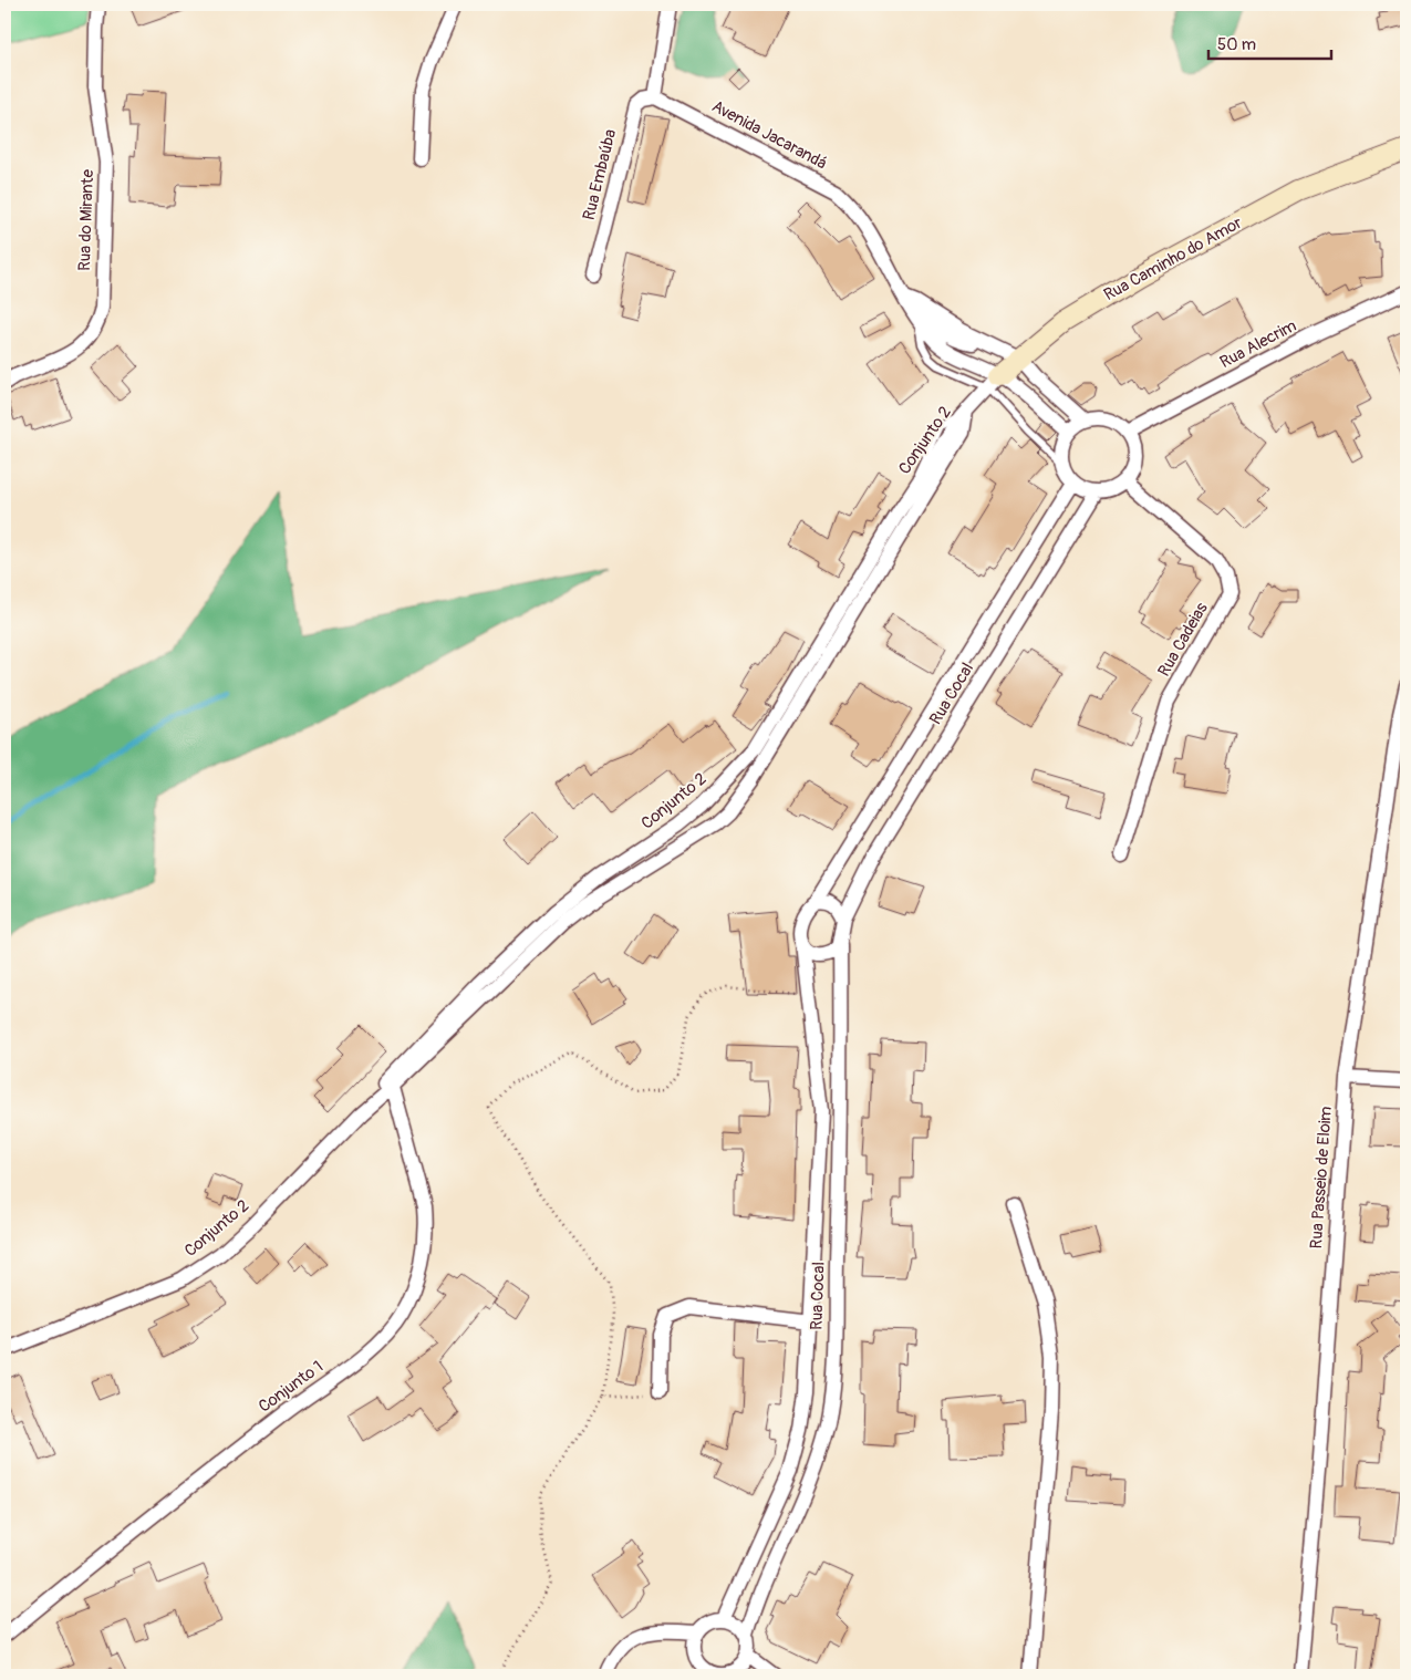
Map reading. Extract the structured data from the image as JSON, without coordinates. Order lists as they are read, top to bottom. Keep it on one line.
{"streets":{"street":["Avenida Jacarandá","Rua Embaúba","Rua do Mirante","Rua Caminho do Amor","Rua Alecrim","Conjunto 2","Rua Cadeias","Rua Cocal","Rua Passeio de Eloim","Conjunto 1"]},"crossings":[["Avenida Jacarandá","Rua Embaúba"],["Avenida Jacarandá","Rua Caminho do Amor"],["Avenida Jacarandá","Rua Alecrim"],["Avenida Jacarandá","Rua Cadeias"],["Avenida Jacarandá","Rua Cocal"],["Rua Caminho do Amor","Conjunto 2"],["Rua Alecrim","Rua Cadeias"],["Rua Alecrim","Rua Cocal"],["Conjunto 2","Conjunto 1"],["Rua Cadeias","Rua Cocal"]],"scale_bar":"50 m"}
